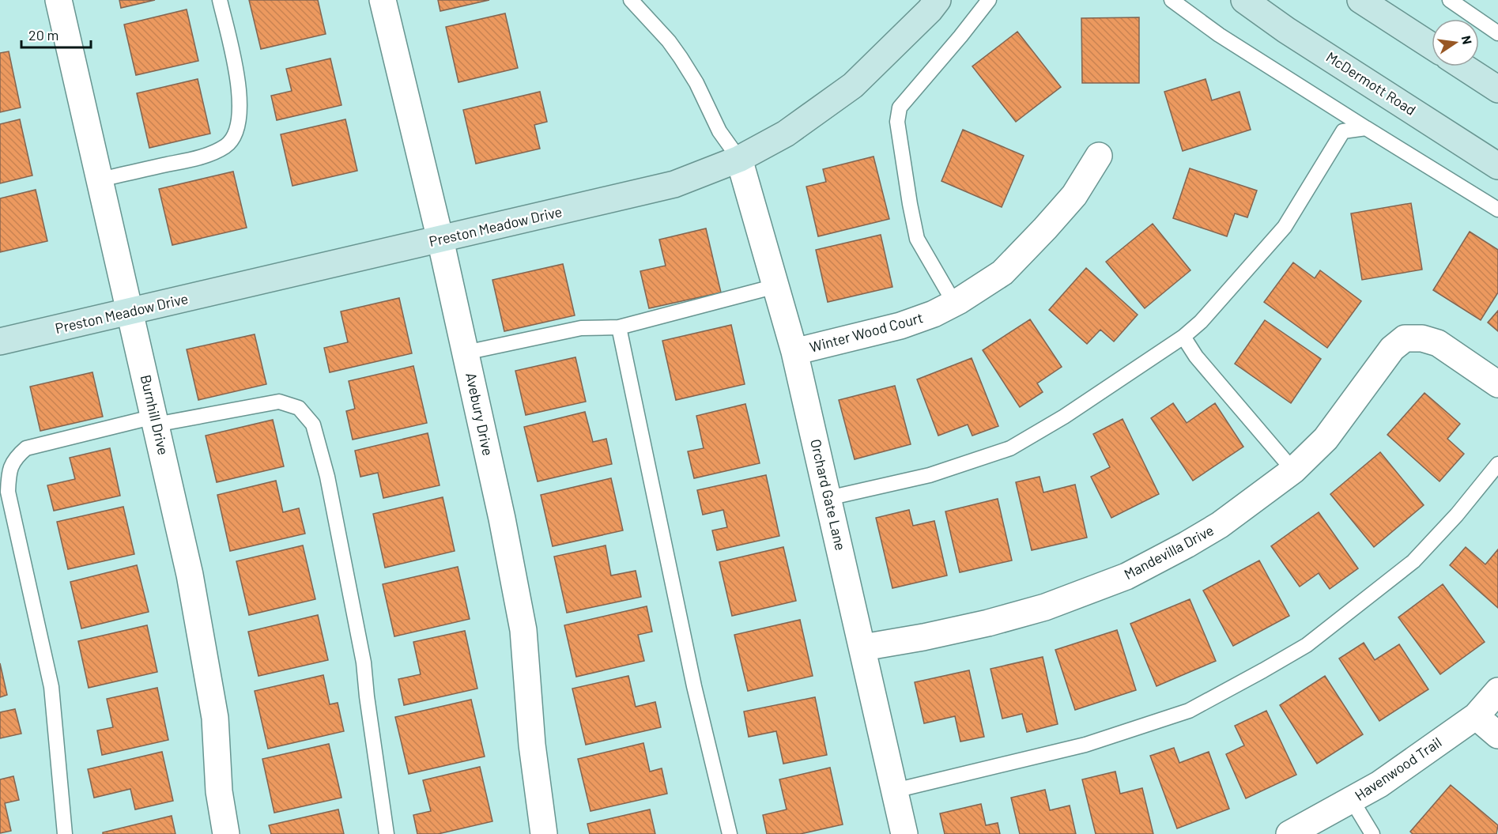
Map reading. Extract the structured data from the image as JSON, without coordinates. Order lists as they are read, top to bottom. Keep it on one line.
{"streets":{"street":["McDermott Road","Preston Meadow Drive","Winter Wood Court","Avebury Drive","Burnhill Drive","Orchard Gate Lane","Mandevilla Drive","Havenwood Trail"]},"crossings":[["Preston Meadow Drive","Avebury Drive"],["Preston Meadow Drive","Burnhill Drive"],["Preston Meadow Drive","Orchard Gate Lane"],["Winter Wood Court","Orchard Gate Lane"],["Orchard Gate Lane","Mandevilla Drive"]],"scale_bar":"20 m","north":"right"}
